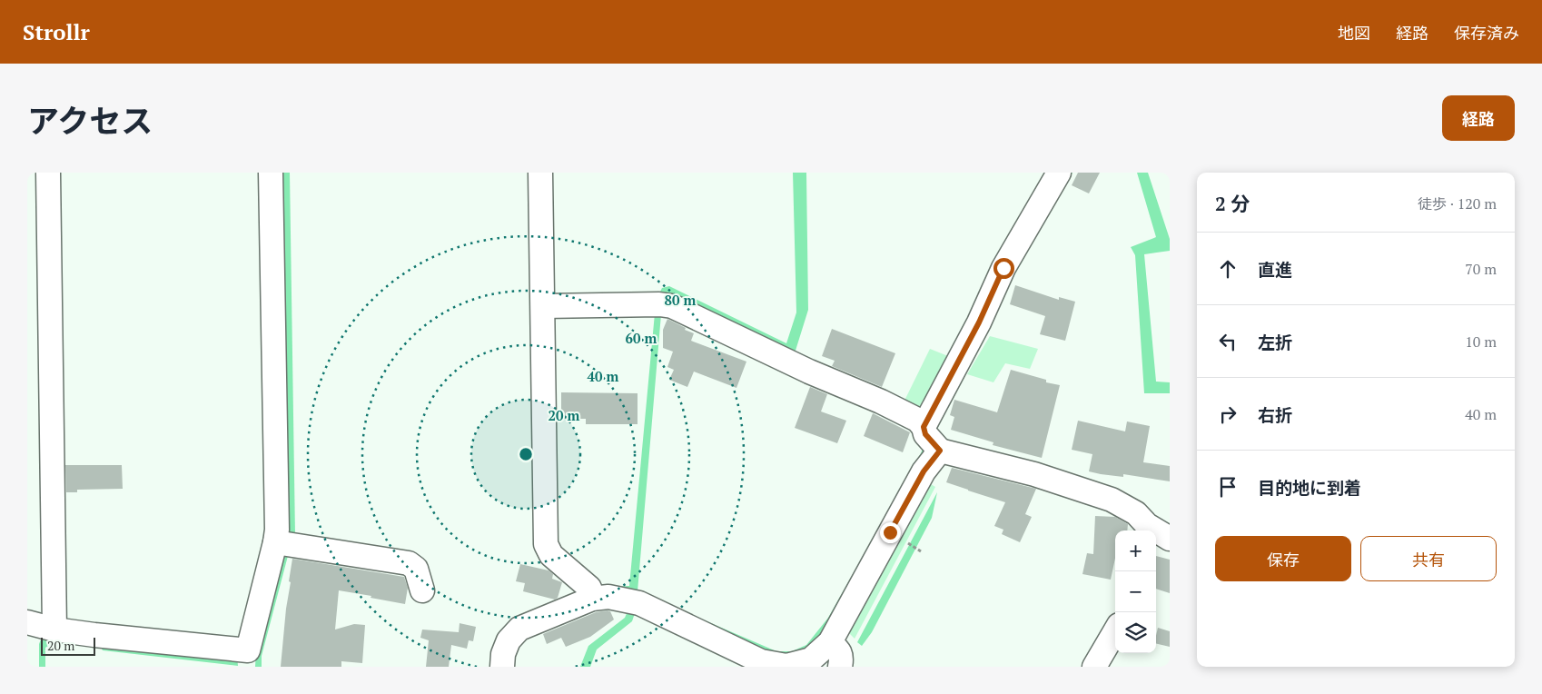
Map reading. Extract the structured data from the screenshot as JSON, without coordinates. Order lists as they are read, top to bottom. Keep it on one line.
{"scale_bar":"20 m","page":{"header":"Strollr","nav":["地図","経路","保存済み"],"title":"アクセス","buttons":["経路",["保存","共有"]],"heading":["2 分","徒歩 · 120 m"],"list":[["直進","70 m"],["左折","10 m"],["右折","40 m"],"目的地に到着"],"map_buttons":["+","−"],"scale":"20 m"},"rings":["80 m","60 m","40 m","20 m"]}
